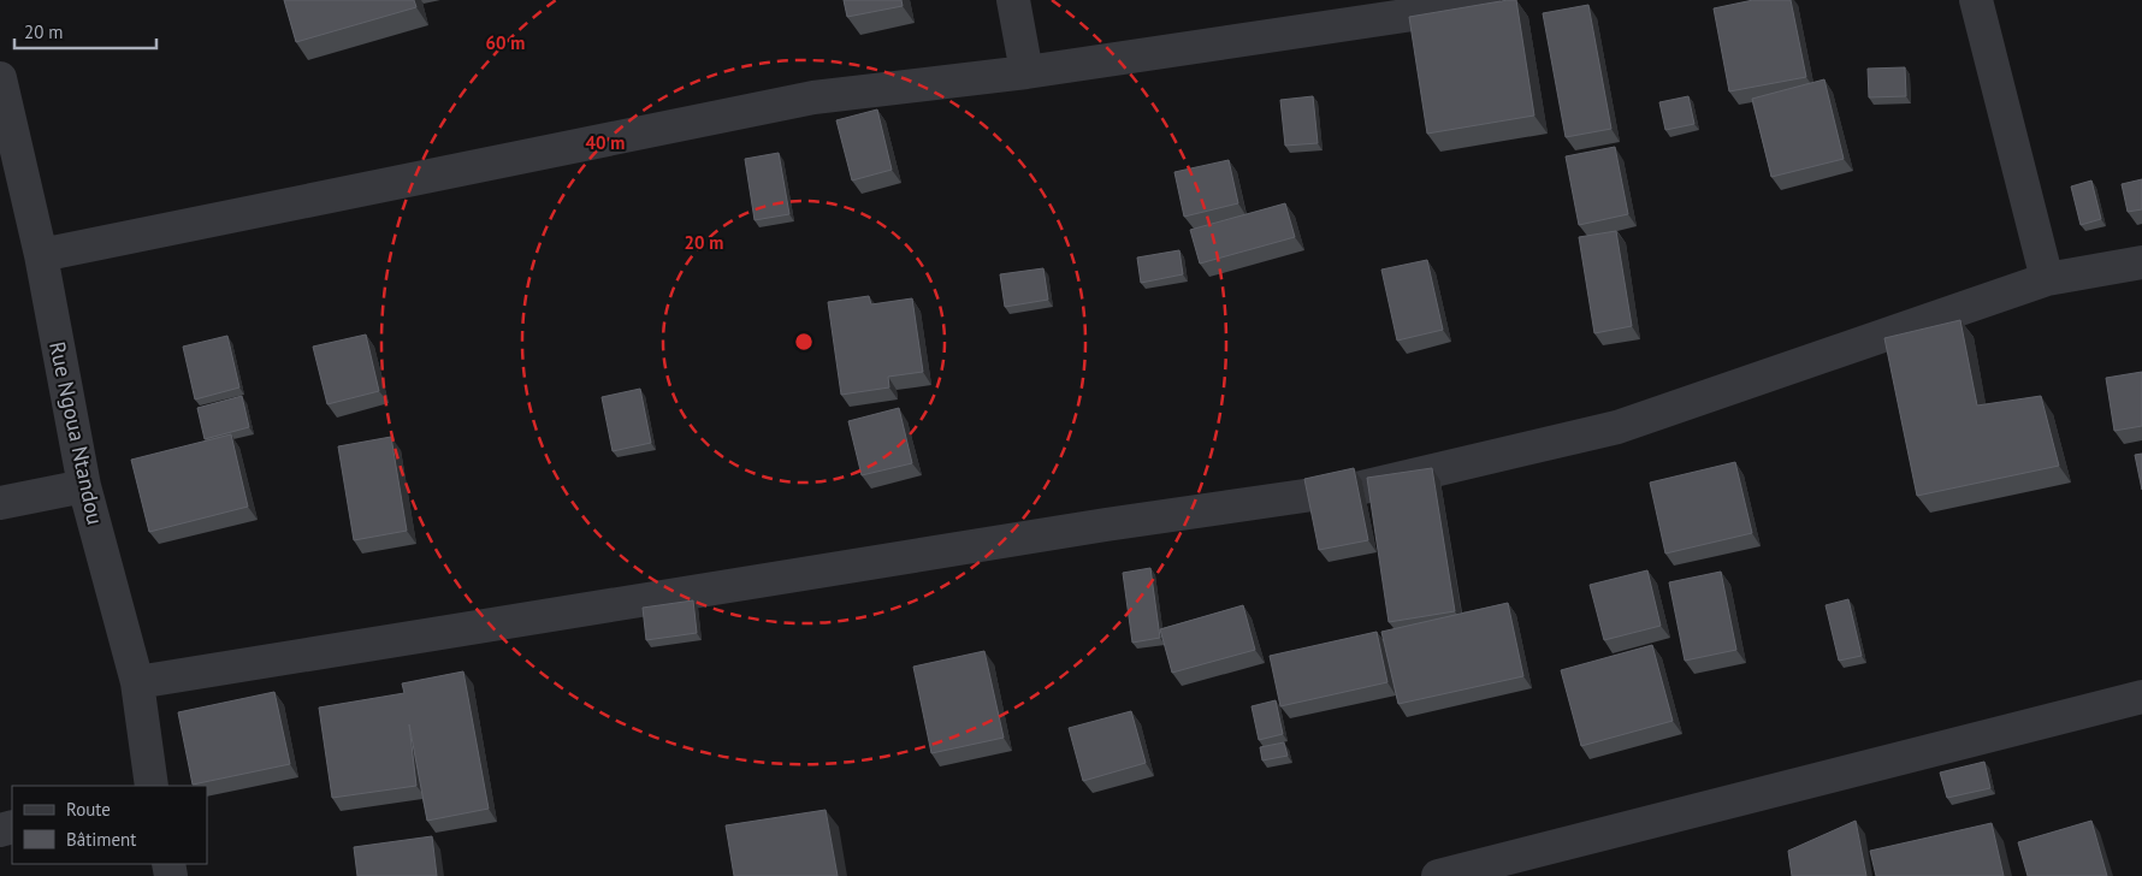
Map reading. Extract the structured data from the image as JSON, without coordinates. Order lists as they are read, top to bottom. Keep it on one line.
{"streets":{"street":["Rue Ngoua Ntandou"]},"legend":["Route","Bâtiment"],"scale_bar":"20 m","rings":["60 m","40 m","20 m"]}
